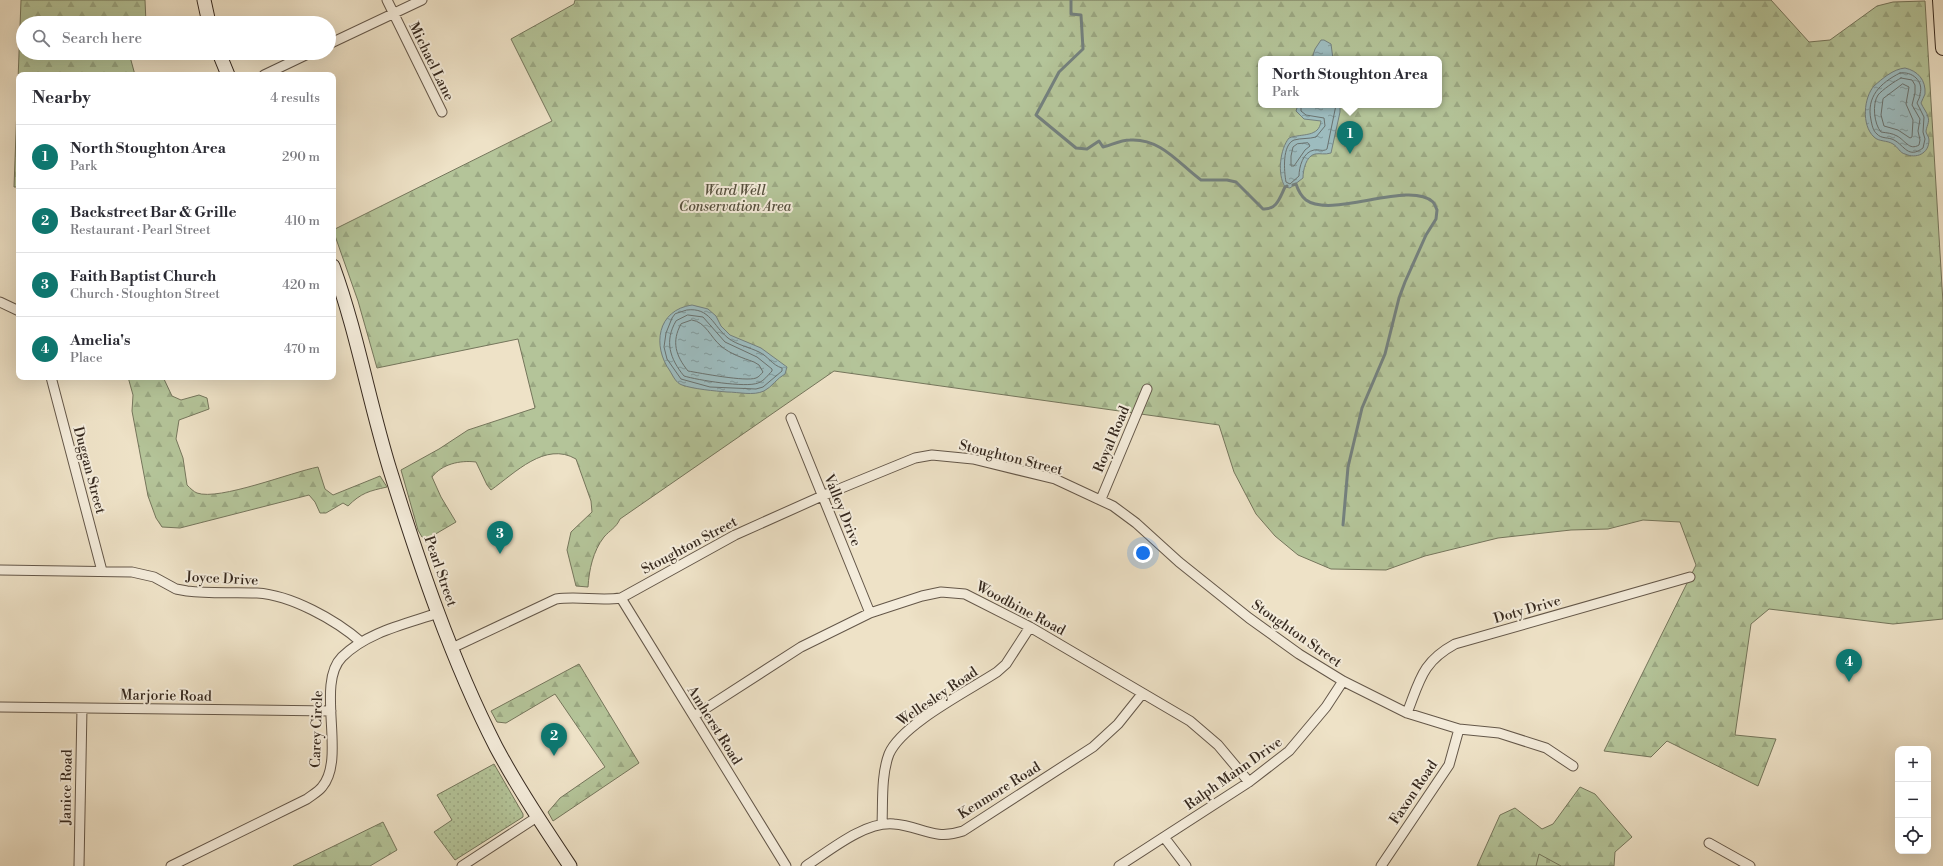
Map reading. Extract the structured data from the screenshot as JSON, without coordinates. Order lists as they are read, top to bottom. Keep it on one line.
{"streets":{"main road":["Pearl Street"],"street":["Michael Lane","Royal Road","Stoughton Street","Duggan Street","Valley Drive","Joyce Drive","Woodbine Road","Doty Drive","Marjorie Road","Wellesley Road","Amherst Road","Carey Circle","Ralph Mann Drive","Janice Road","Kenmore Road","Faxon Road"]},"crossings":[["Royal Road","Stoughton Street"],["Stoughton Street","Valley Drive"],["Stoughton Street","Pearl Street"],["Stoughton Street","Doty Drive"],["Stoughton Street","Amherst Road"],["Stoughton Street","Ralph Mann Drive"],["Stoughton Street","Faxon Road"],["Duggan Street","Joyce Drive"],["Valley Drive","Woodbine Road"],["Pearl Street","Carey Circle"],["Joyce Drive","Carey Circle"],["Woodbine Road","Wellesley Road"],["Woodbine Road","Amherst Road"],["Woodbine Road","Ralph Mann Drive"],["Woodbine Road","Kenmore Road"],["Marjorie Road","Carey Circle"],["Marjorie Road","Janice Road"],["Wellesley Road","Kenmore Road"]],"parks":["Ward Well Conservation Area"],"page":{"search":"Search here","popup":["North Stoughton Area","Park"],"heading":["Nearby","4 results"],"pins":["1","3","4","2"],"list":[{"mark":"1","name":"North Stoughton Area","note":"Park","value":"290 m"},{"mark":"2","name":"Backstreet Bar & Grille","note":"Restaurant · Pearl Street","value":"410 m"},{"mark":"3","name":"Faith Baptist Church","note":"Church · Stoughton Street","value":"420 m"},{"mark":"4","name":"Amelia's","note":"Place","value":"470 m"}],"map_buttons":["+","−"]}}
